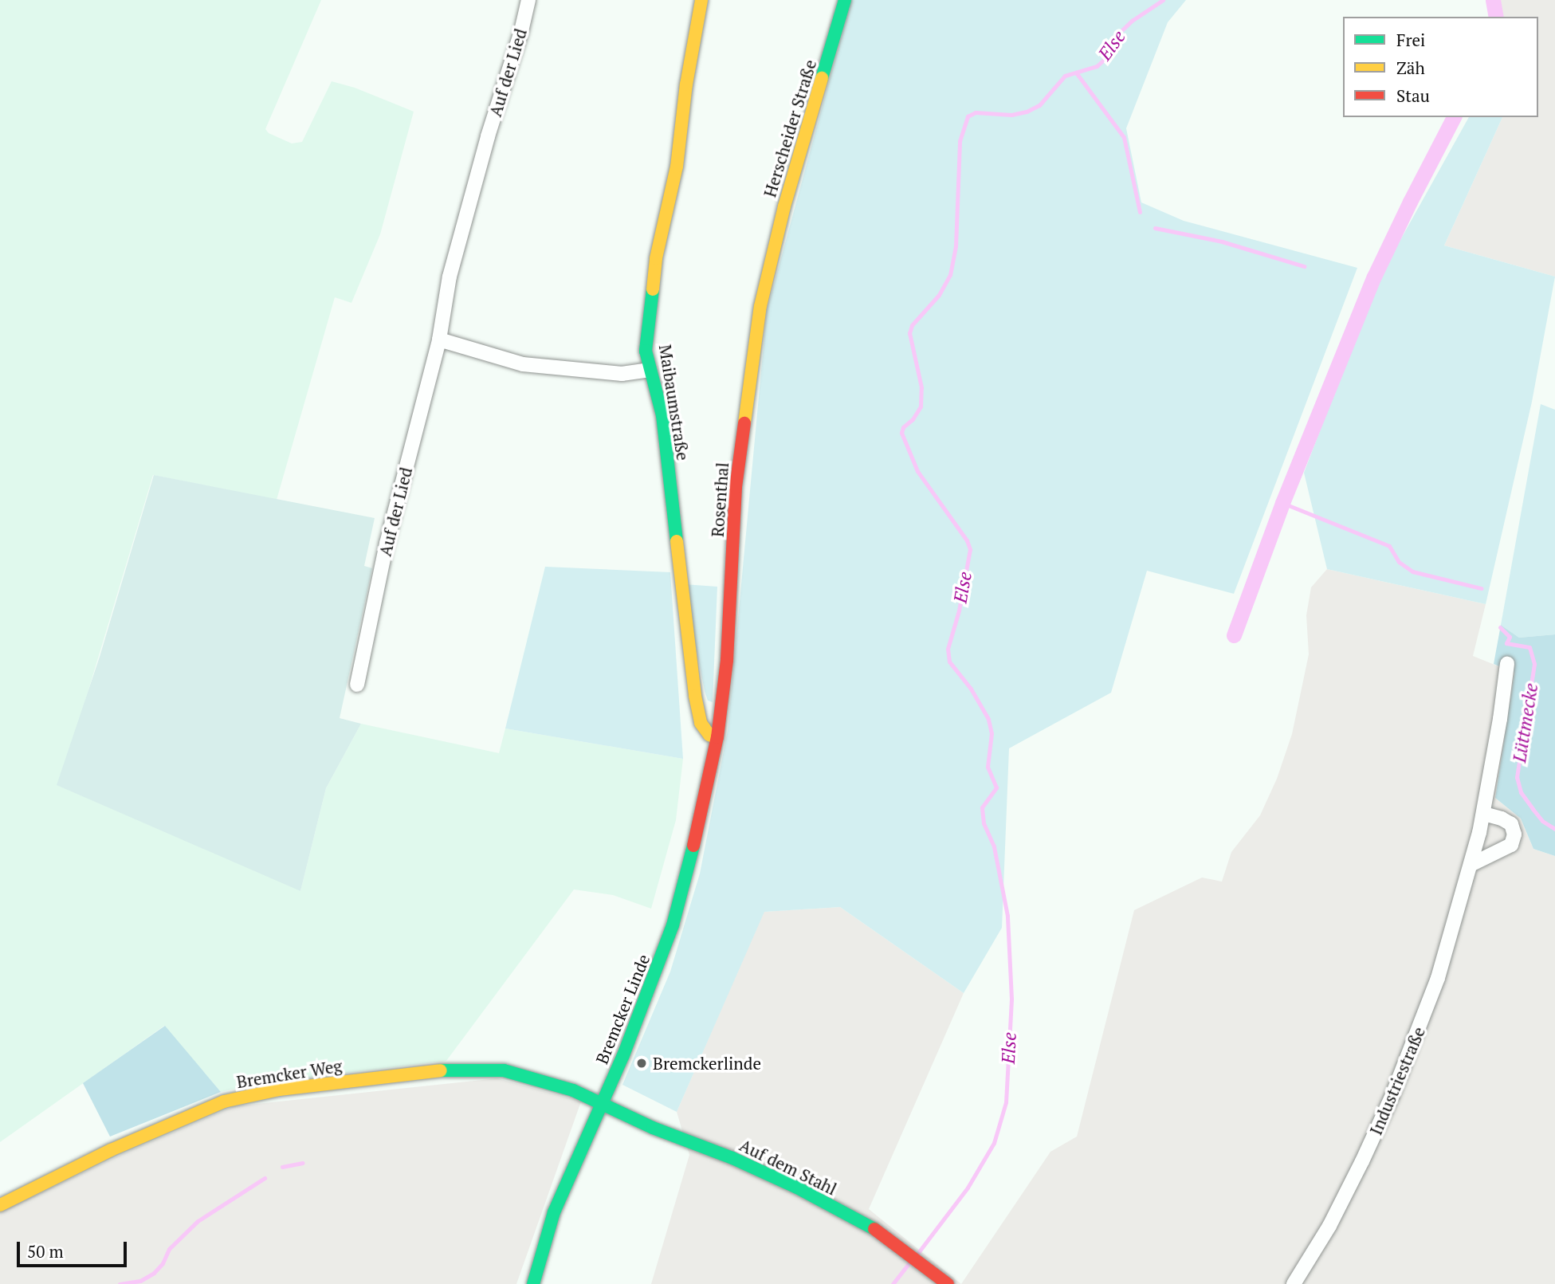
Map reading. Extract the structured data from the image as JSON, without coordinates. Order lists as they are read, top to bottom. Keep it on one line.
{"streets":{"street":["Auf der Lied","Herscheider Straße","Maibaumstraße","Rosenthal","Bremcker Linde","Bremcker Weg","Industriestraße","Auf dem Stahl"]},"crossings":[["Herscheider Straße","Rosenthal"],["Maibaumstraße","Rosenthal"],["Maibaumstraße","Bremcker Linde"],["Rosenthal","Bremcker Linde"],["Bremcker Linde","Bremcker Weg"],["Bremcker Linde","Auf dem Stahl"],["Bremcker Weg","Auf dem Stahl"]],"water":["Else","Lüttmecke"],"places":["Bremckerlinde"],"legend":["Frei","Zäh","Stau"],"scale_bar":"50 m"}
